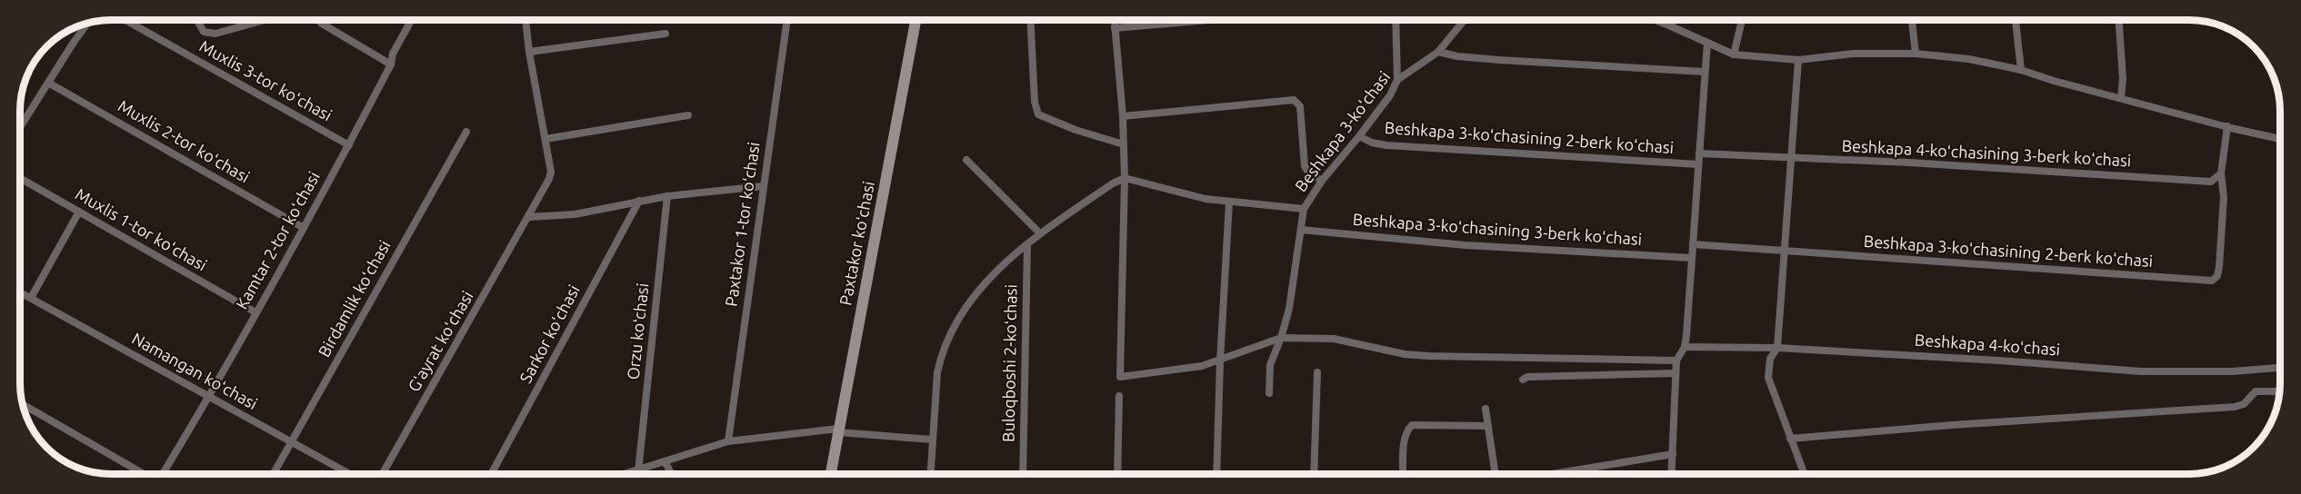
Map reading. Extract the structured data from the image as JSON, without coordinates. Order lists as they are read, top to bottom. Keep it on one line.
{"streets":{"main road":["Paxtakor koʻchasi"],"street":["Muxlis 3-tor koʻchasi","Beshkapa 3-koʻchasi","Beshkapa 3-koʻchasining 2-berk koʻchasi","Muxlis 2-tor koʻchasi","Beshkapa 4-koʻchasining 3-berk koʻchasi","Paxtakor 1-tor koʻchasi","Muxlis 1-tor koʻchasi","Beshkapa 3-koʻchasining 3-berk koʻchasi","Kamtar 2-tor koʻchasi","Birdamlik koʻchasi","Orzu koʻchasi","Sarkor koʻchasi","Gʻayrat koʻchasi","Beshkapa 4-koʻchasi","Buloqboshi 2-koʻchasi","Namangan koʻchasi"]},"crossings":[["Muxlis 3-tor koʻchasi","Kamtar 2-tor koʻchasi"],["Beshkapa 3-koʻchasi","Beshkapa 3-koʻchasining 2-berk koʻchasi"],["Beshkapa 3-koʻchasi","Beshkapa 3-koʻchasining 3-berk koʻchasi"],["Beshkapa 3-koʻchasining 2-berk koʻchasi","Beshkapa 4-koʻchasining 3-berk koʻchasi"],["Muxlis 2-tor koʻchasi","Kamtar 2-tor koʻchasi"],["Muxlis 1-tor koʻchasi","Kamtar 2-tor koʻchasi"],["Kamtar 2-tor koʻchasi","Namangan koʻchasi"],["Birdamlik koʻchasi","Namangan koʻchasi"]]}
